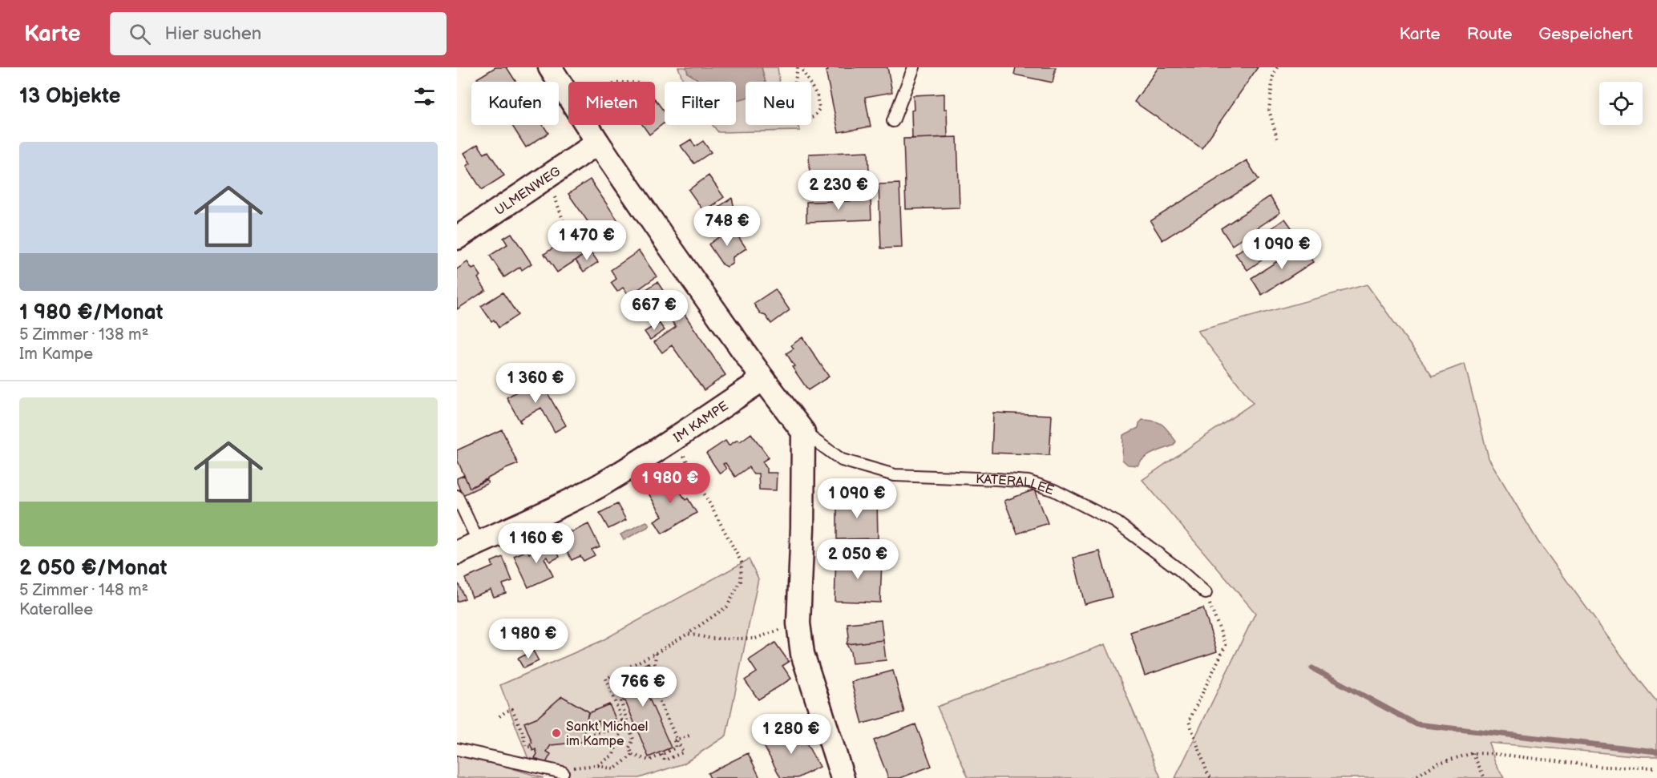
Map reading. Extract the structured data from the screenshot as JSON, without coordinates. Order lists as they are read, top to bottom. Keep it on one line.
{"streets":{"street":["ULMENWEG","IM KAMPE","KATERALLEE"]},"crossings":[["ULMENWEG","KATERALLEE"],["IM KAMPE","KATERALLEE"]],"places":["Sankt Michael im Kampe"],"page":{"header":"Karte","search":"Hier suchen","nav":["Karte","Route","Gespeichert"],"heading":"13 Objekte","chip":["Kaufen","Mieten","Filter","Neu"],"list":[{"name":"1 980 €/Monat","note":"5 Zimmer · 138 m² · Im Kampe"},{"name":"2 050 €/Monat","note":"5 Zimmer · 148 m² · Katerallee"}],"price":["2 230 €","748 €","1 470 €","1 090 €","667 €","1 360 €","1 980 €","1 090 €","1 160 €","2 050 €","1 980 €","766 €","1 280 €"]}}
